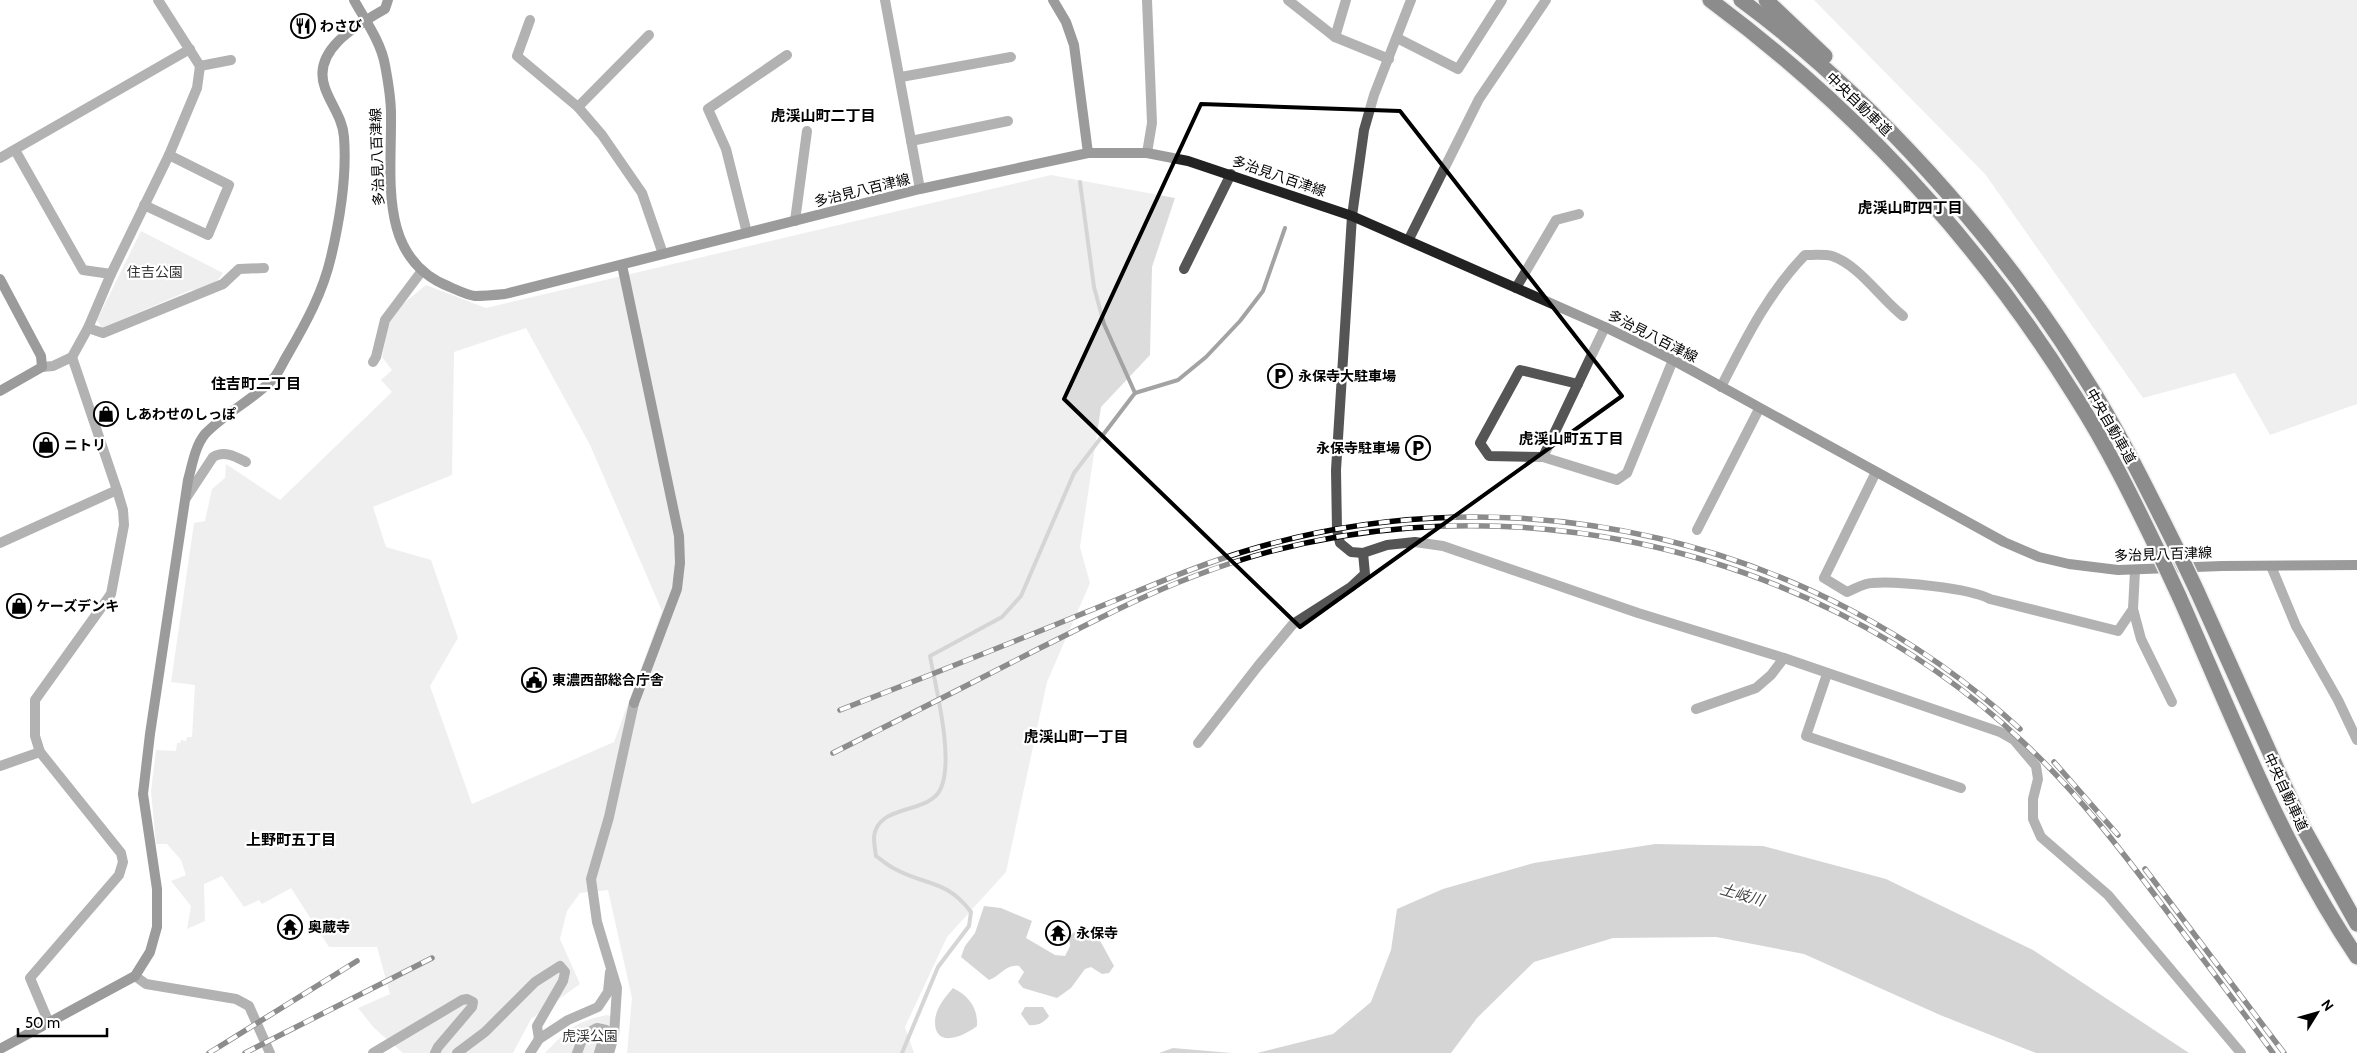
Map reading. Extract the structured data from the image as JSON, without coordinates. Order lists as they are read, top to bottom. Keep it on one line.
{"streets":{"highway":["中央自動車道"],"main road":["多治見八百津線"]},"districts":["虎渓山町二丁目","虎渓山町四丁目","住吉町二丁目","虎渓山町五丁目","虎渓山町一丁目","上野町五丁目"],"water":["土岐川"],"parks":["住吉公園","虎渓公園"],"places":{"restaurant":["わさび"],"parking":["永保寺大駐車場","永保寺駐車場"],"shop":["しあわせのしっぽ","ニトリ","ケーズデンキ"],"public building":["東濃西部総合庁舎"],"temple":["奥蔵寺","永保寺"]},"scale_bar":"50 m","north":"top right"}
